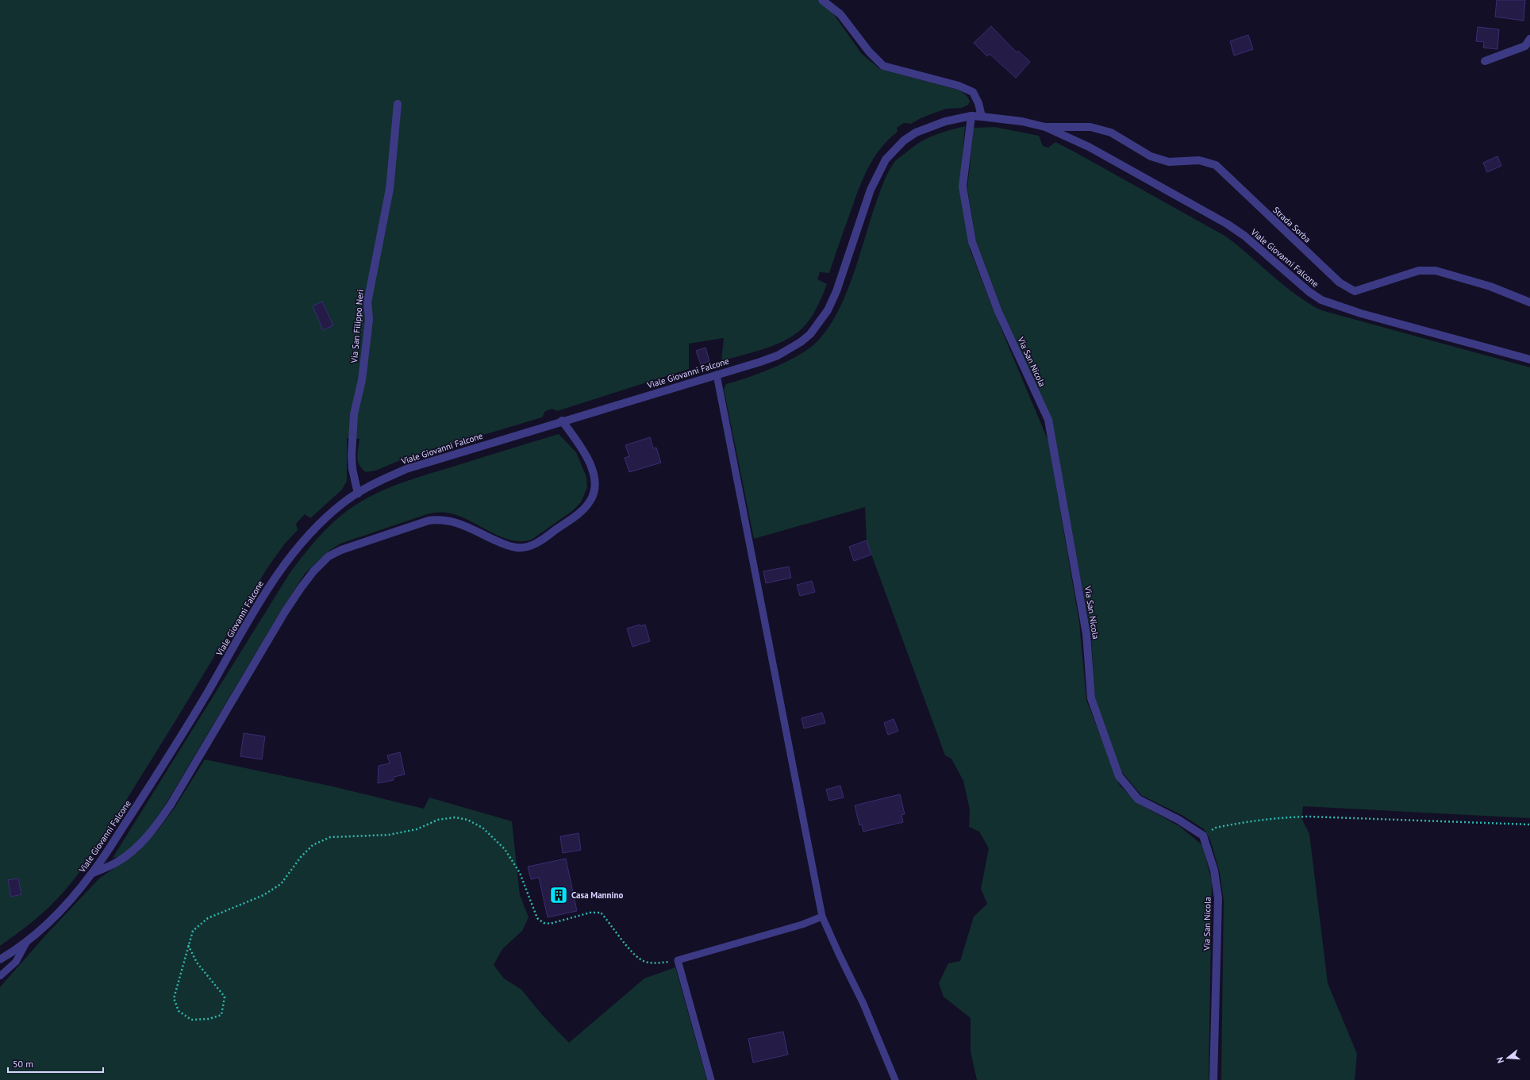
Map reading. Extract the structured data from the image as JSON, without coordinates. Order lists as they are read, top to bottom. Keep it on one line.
{"streets":{"street":["Strada Sorba","Viale Giovanni Falcone","Via San Filippo Neri","Via San Nicola"]},"crossings":[["Strada Sorba","Viale Giovanni Falcone"],["Viale Giovanni Falcone","Via San Filippo Neri"],["Viale Giovanni Falcone","Via San Nicola"]],"places":{"building":["Casa Mannino"]},"scale_bar":"50 m","north":"left"}
